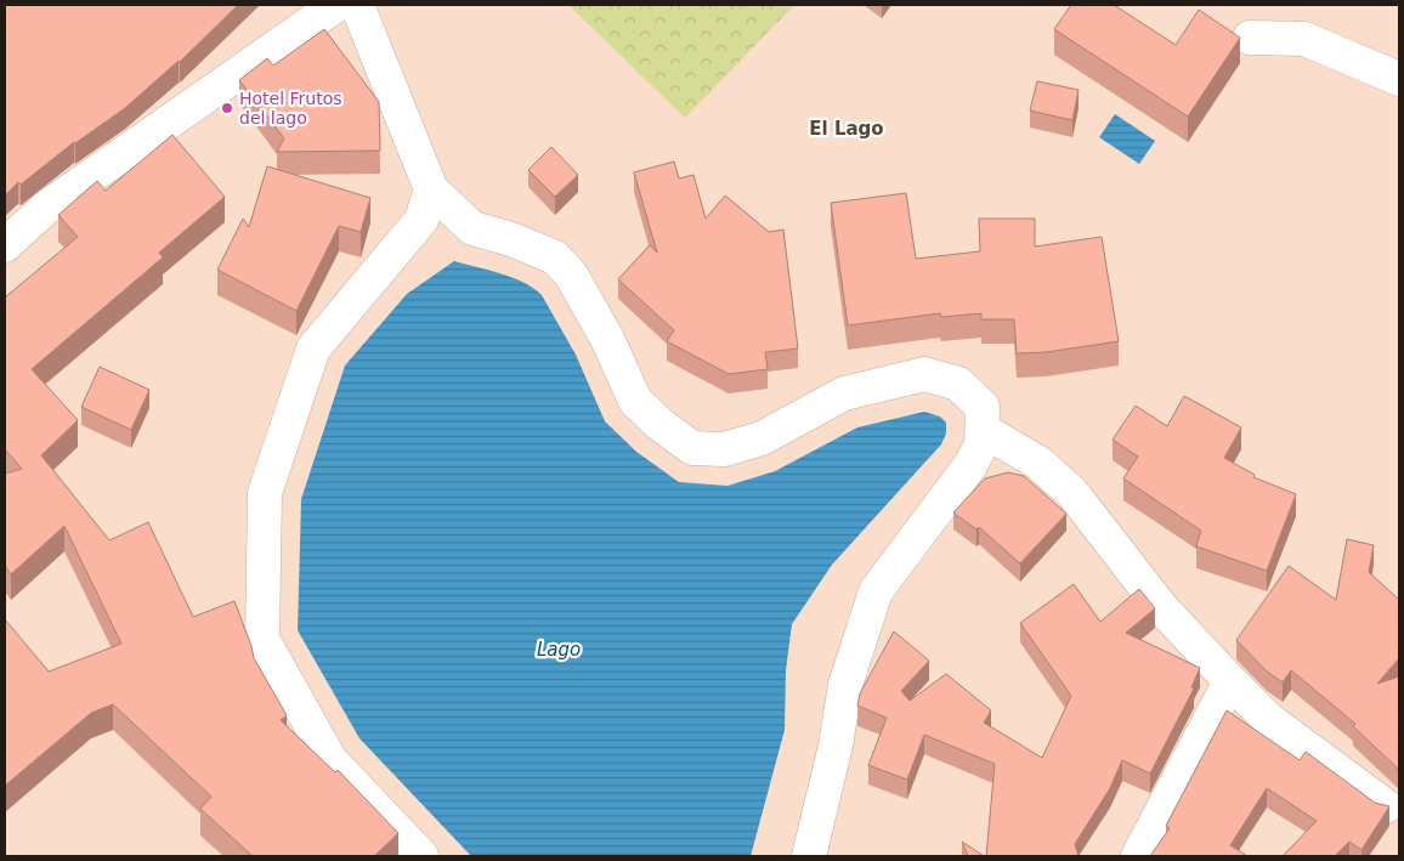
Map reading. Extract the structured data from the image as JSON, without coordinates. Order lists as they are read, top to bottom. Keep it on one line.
{"districts":["El Lago"],"water":["Lago"],"places":["Hotel Frutos del lago"]}
